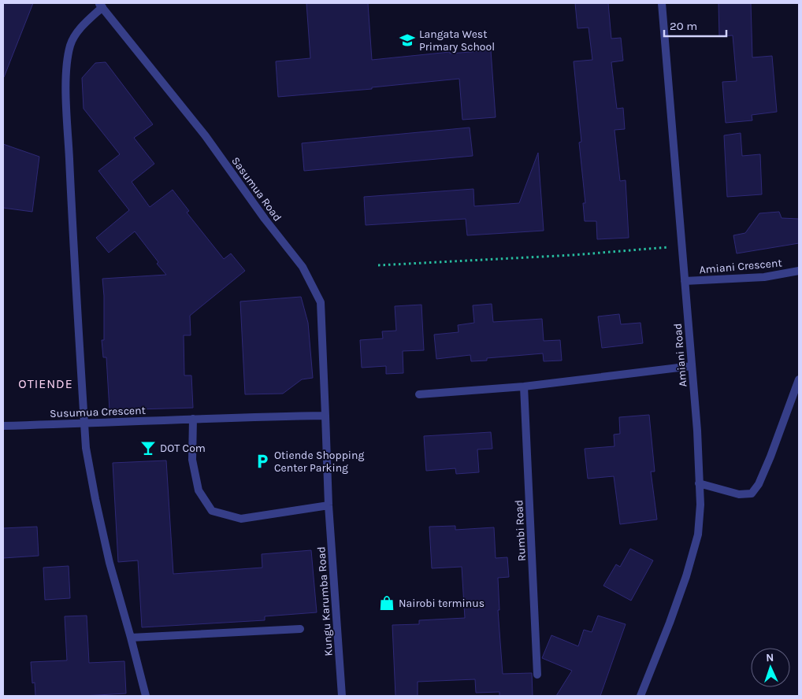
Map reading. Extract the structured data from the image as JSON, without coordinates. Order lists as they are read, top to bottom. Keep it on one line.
{"streets":{"street":["Sasumua Road","Amiani Crescent","Amiani Road","Susumua Crescent","Rumbi Road","Kungu Karumba Road"]},"crossings":[["Sasumua Road","Susumua Crescent"],["Sasumua Road","Kungu Karumba Road"],["Amiani Crescent","Amiani Road"]],"districts":["OTIENDE"],"places":{"school or university":["Langata West Primary School"],"bar":["DOT Com"],"parking":["Otiende Shopping Center Parking"],"shop":["Nairobi terminus"]},"scale_bar":"20 m","north":"top"}
